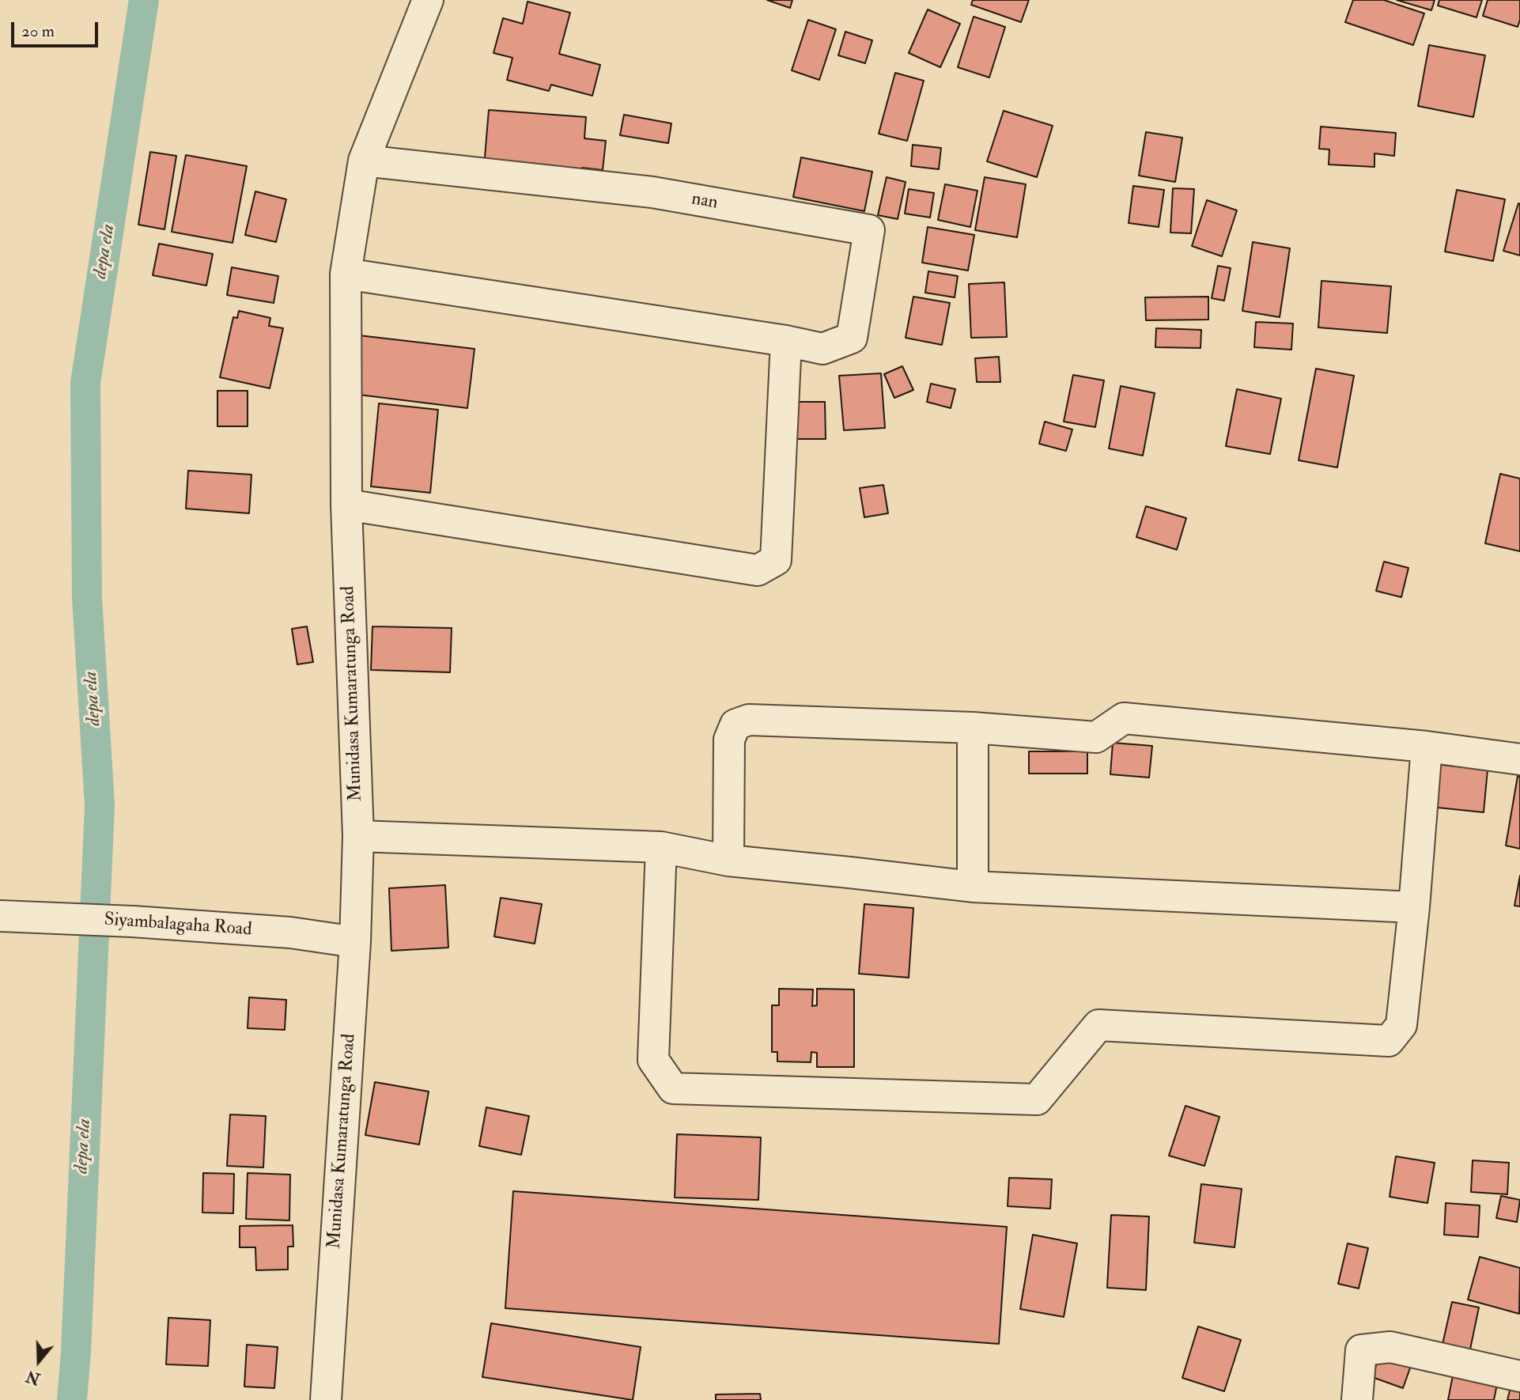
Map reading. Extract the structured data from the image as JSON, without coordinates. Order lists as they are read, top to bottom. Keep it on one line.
{"streets":{"street":["nan","Munidasa Kumaratunga Road","Siyambalagaha Road"]},"crossings":[["nan","Munidasa Kumaratunga Road"],["Munidasa Kumaratunga Road","Siyambalagaha Road"]],"water":["depa ela"],"scale_bar":"20 m","north":"bottom"}
